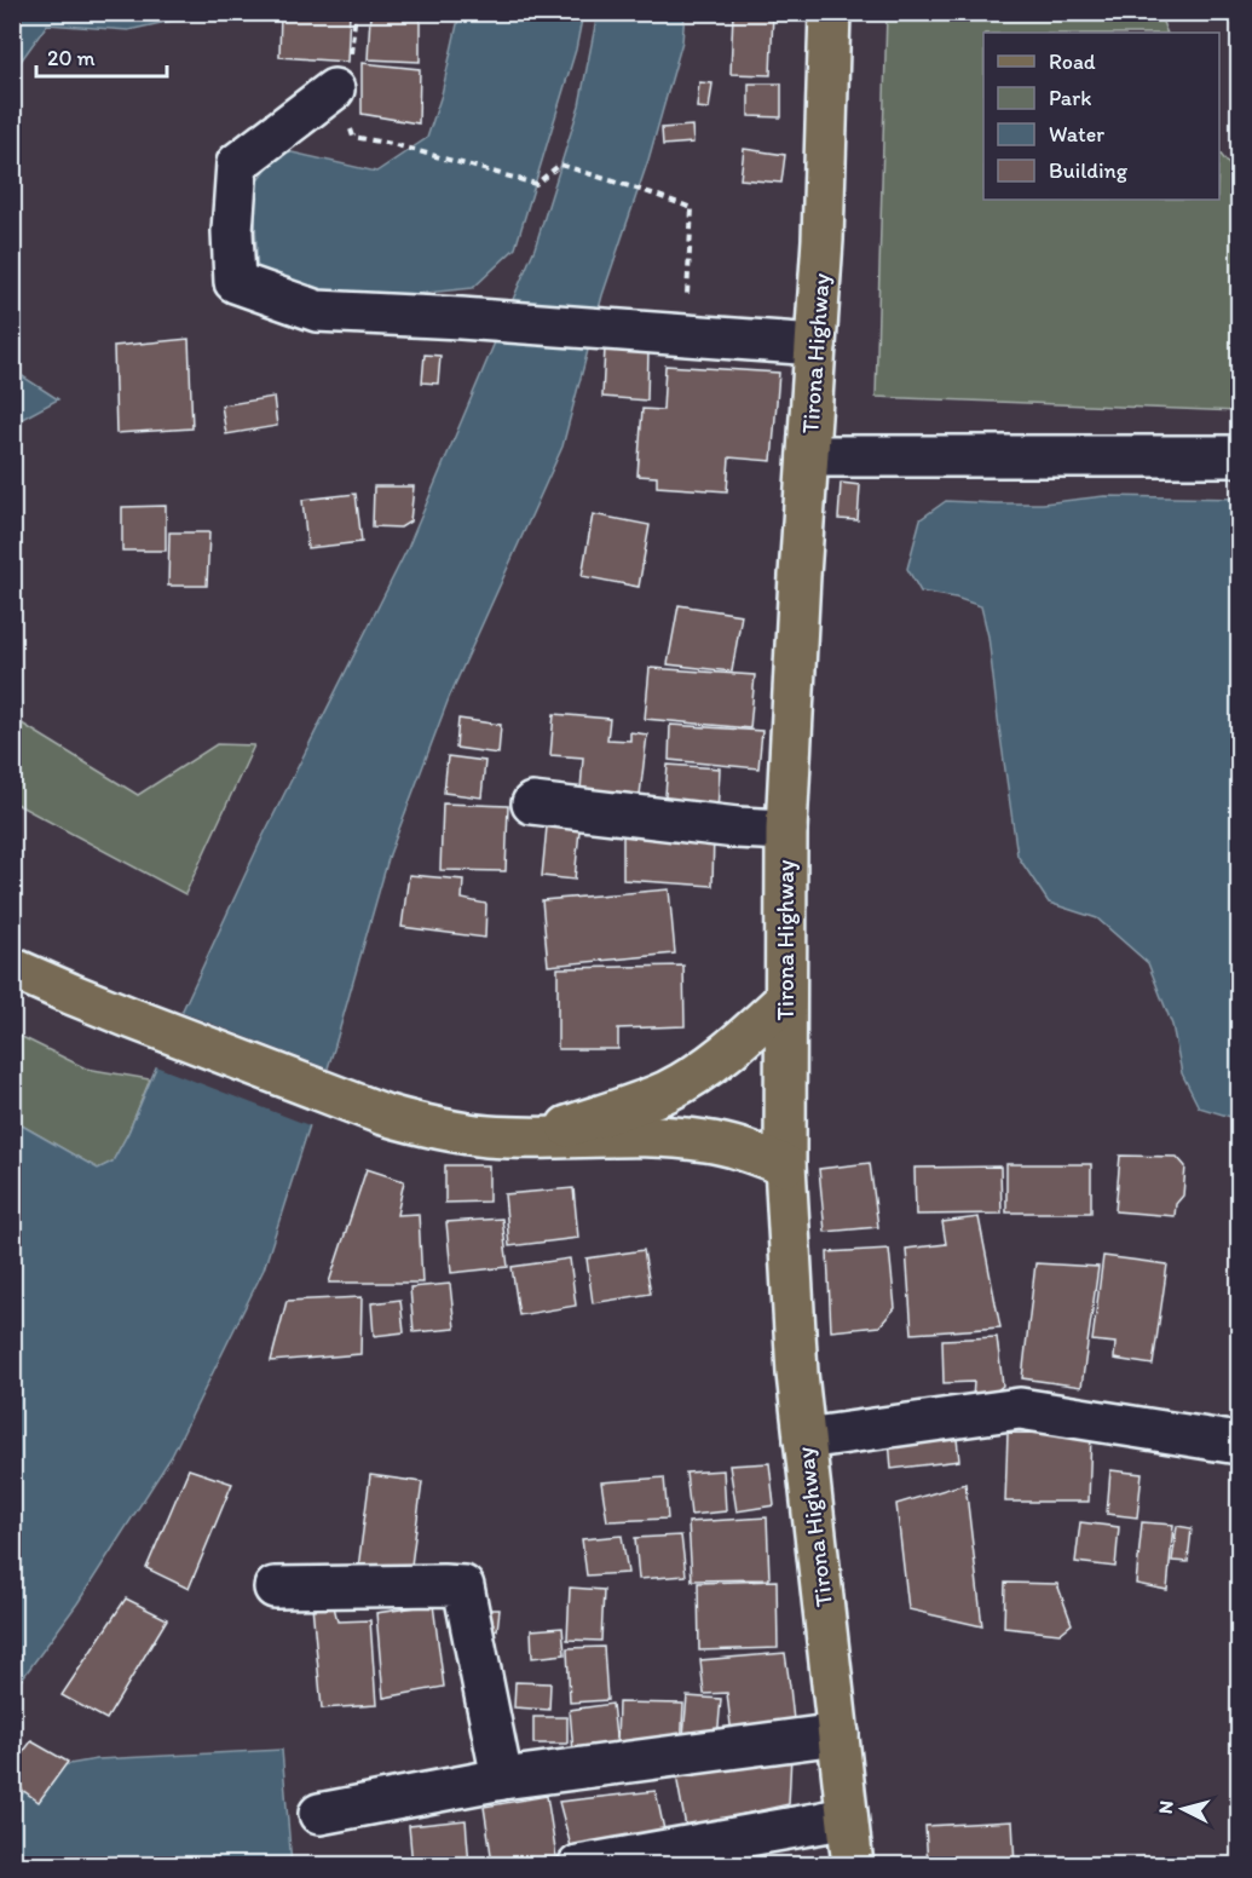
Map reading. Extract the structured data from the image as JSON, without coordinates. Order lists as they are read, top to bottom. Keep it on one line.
{"streets":{"main road":["Tirona Highway"]},"legend":["Road","Park","Water","Building"],"scale_bar":"20 m","north":"left"}
